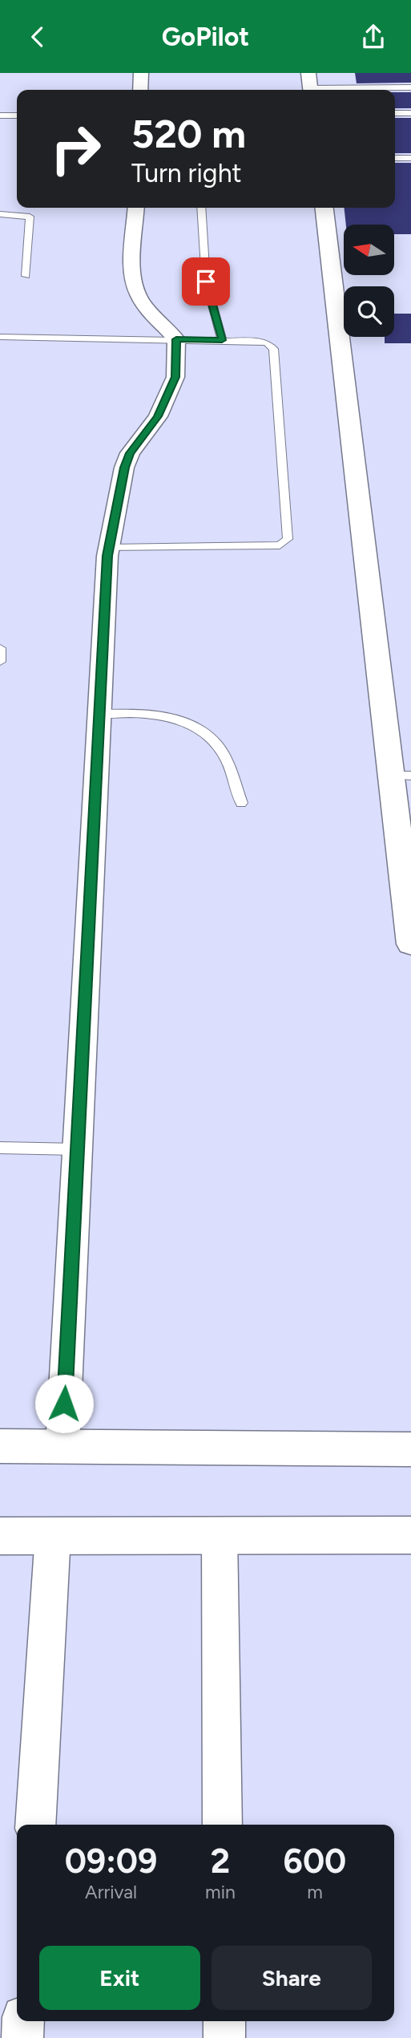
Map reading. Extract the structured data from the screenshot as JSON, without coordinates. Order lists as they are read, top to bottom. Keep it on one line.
{"north":"left","page":{"header":"GoPilot","turn":["520 m","Turn right"],"eta":["09:09","Arrival","2","min","600","m"],"buttons":["Exit","Share"]}}
